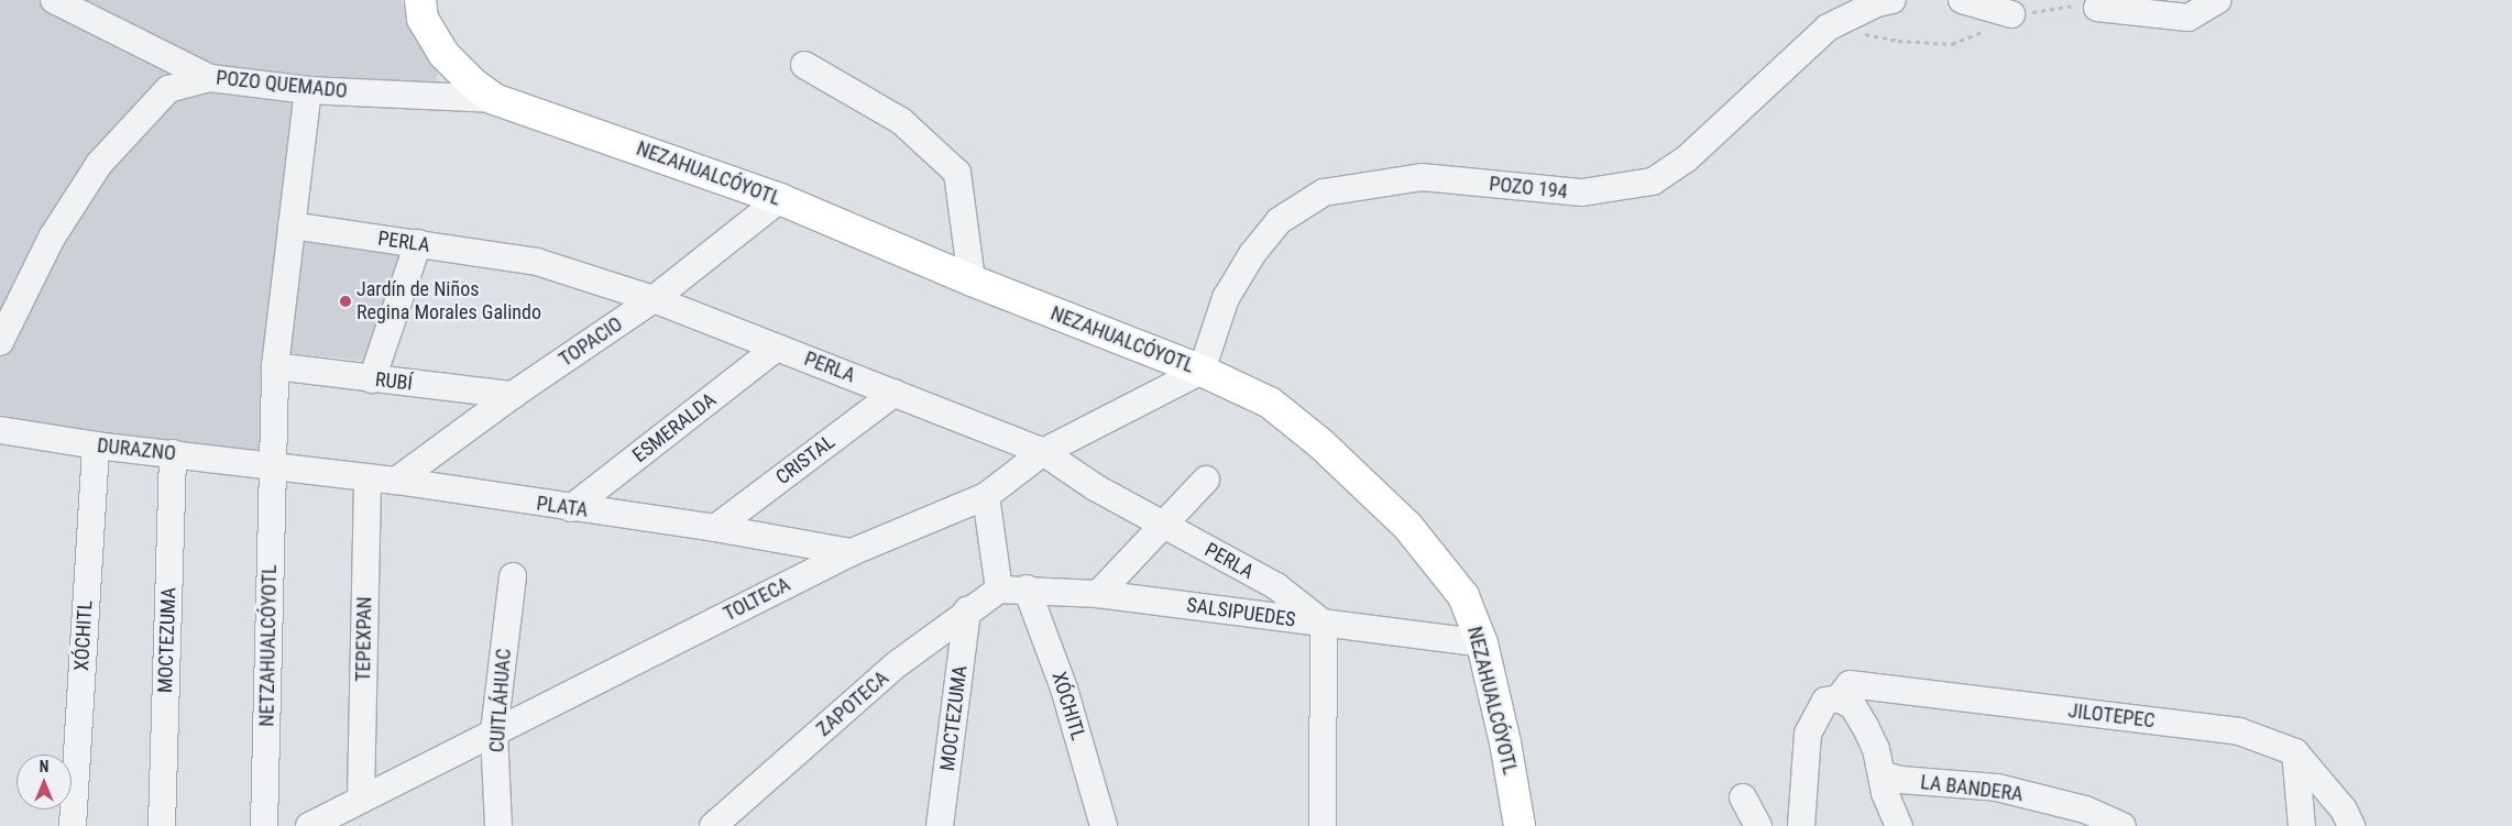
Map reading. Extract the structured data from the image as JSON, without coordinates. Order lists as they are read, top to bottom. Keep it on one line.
{"streets":{"main road":["NEZAHUALCÓYOTL"],"street":["POZO QUEMADO","POZO 194","PERLA","TOPACIO","RUBÍ","ESMERALDA","DURAZNO","CRISTAL","PLATA","TOLTECA","SALSIPUEDES","XÓCHITL","TEPEXPAN","MOCTEZUMA","NETZAHUALCÓYOTL","CUITLÁHUAC","ZAPOTECA","JILOTEPEC","LA BANDERA"]},"crossings":[["POZO QUEMADO","NEZAHUALCÓYOTL"],["POZO QUEMADO","NETZAHUALCÓYOTL"],["NEZAHUALCÓYOTL","POZO 194"],["NEZAHUALCÓYOTL","TOPACIO"],["NEZAHUALCÓYOTL","TOLTECA"],["NEZAHUALCÓYOTL","SALSIPUEDES"],["POZO 194","TOLTECA"],["PERLA","TOPACIO"],["PERLA","ESMERALDA"],["PERLA","CRISTAL"],["PERLA","TOLTECA"],["PERLA","SALSIPUEDES"],["PERLA","NETZAHUALCÓYOTL"],["TOPACIO","RUBÍ"],["TOPACIO","PLATA"],["RUBÍ","NETZAHUALCÓYOTL"],["ESMERALDA","PLATA"],["DURAZNO","PLATA"],["DURAZNO","XÓCHITL"],["DURAZNO","MOCTEZUMA"],["DURAZNO","NETZAHUALCÓYOTL"],["CRISTAL","PLATA"],["PLATA","TOLTECA"],["PLATA","TEPEXPAN"],["PLATA","NETZAHUALCÓYOTL"],["TOLTECA","TEPEXPAN"],["TOLTECA","CUITLÁHUAC"],["SALSIPUEDES","XÓCHITL"],["SALSIPUEDES","ZAPOTECA"],["MOCTEZUMA","ZAPOTECA"]],"places":["Jardín de Niños Regina Morales Galindo"],"north":"top"}
